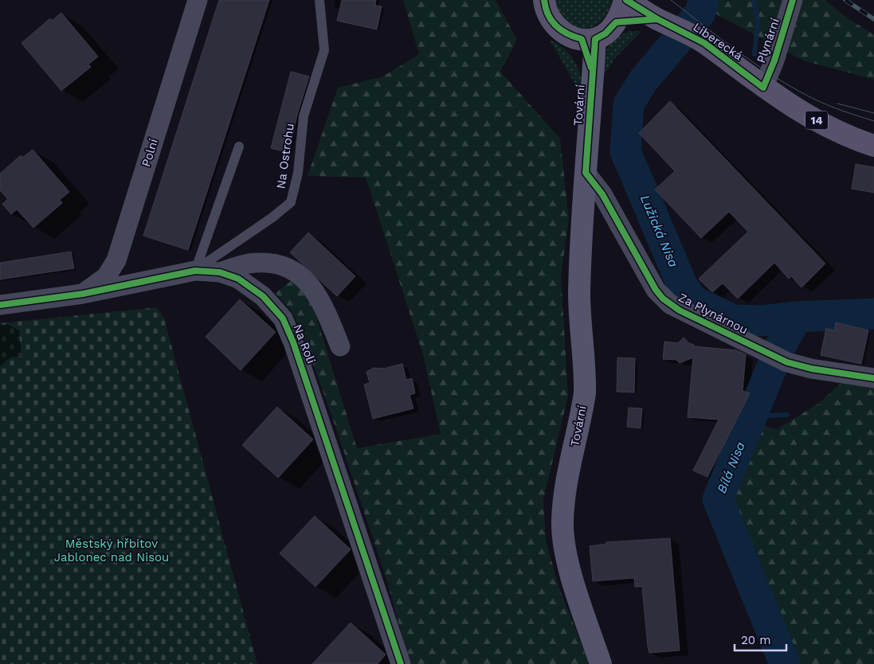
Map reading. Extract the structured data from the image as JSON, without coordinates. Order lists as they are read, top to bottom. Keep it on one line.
{"streets":{"main road":["Liberecká","14"],"street":["Plynární","Tovární","Polní","Za Plynárnou","Na Roli"],"lane":["Na Ostrohu"]},"crossings":[["Plynární","Liberecká"],["Liberecká","Tovární"],["Tovární","Za Plynárnou"],["Polní","Na Roli"],["Na Ostrohu","Na Roli"]],"water":["Lužická Nisa","Bílá Nisa"],"parks":["Městský hřbitov Jablonec nad Nisou"],"scale_bar":"20 m"}
